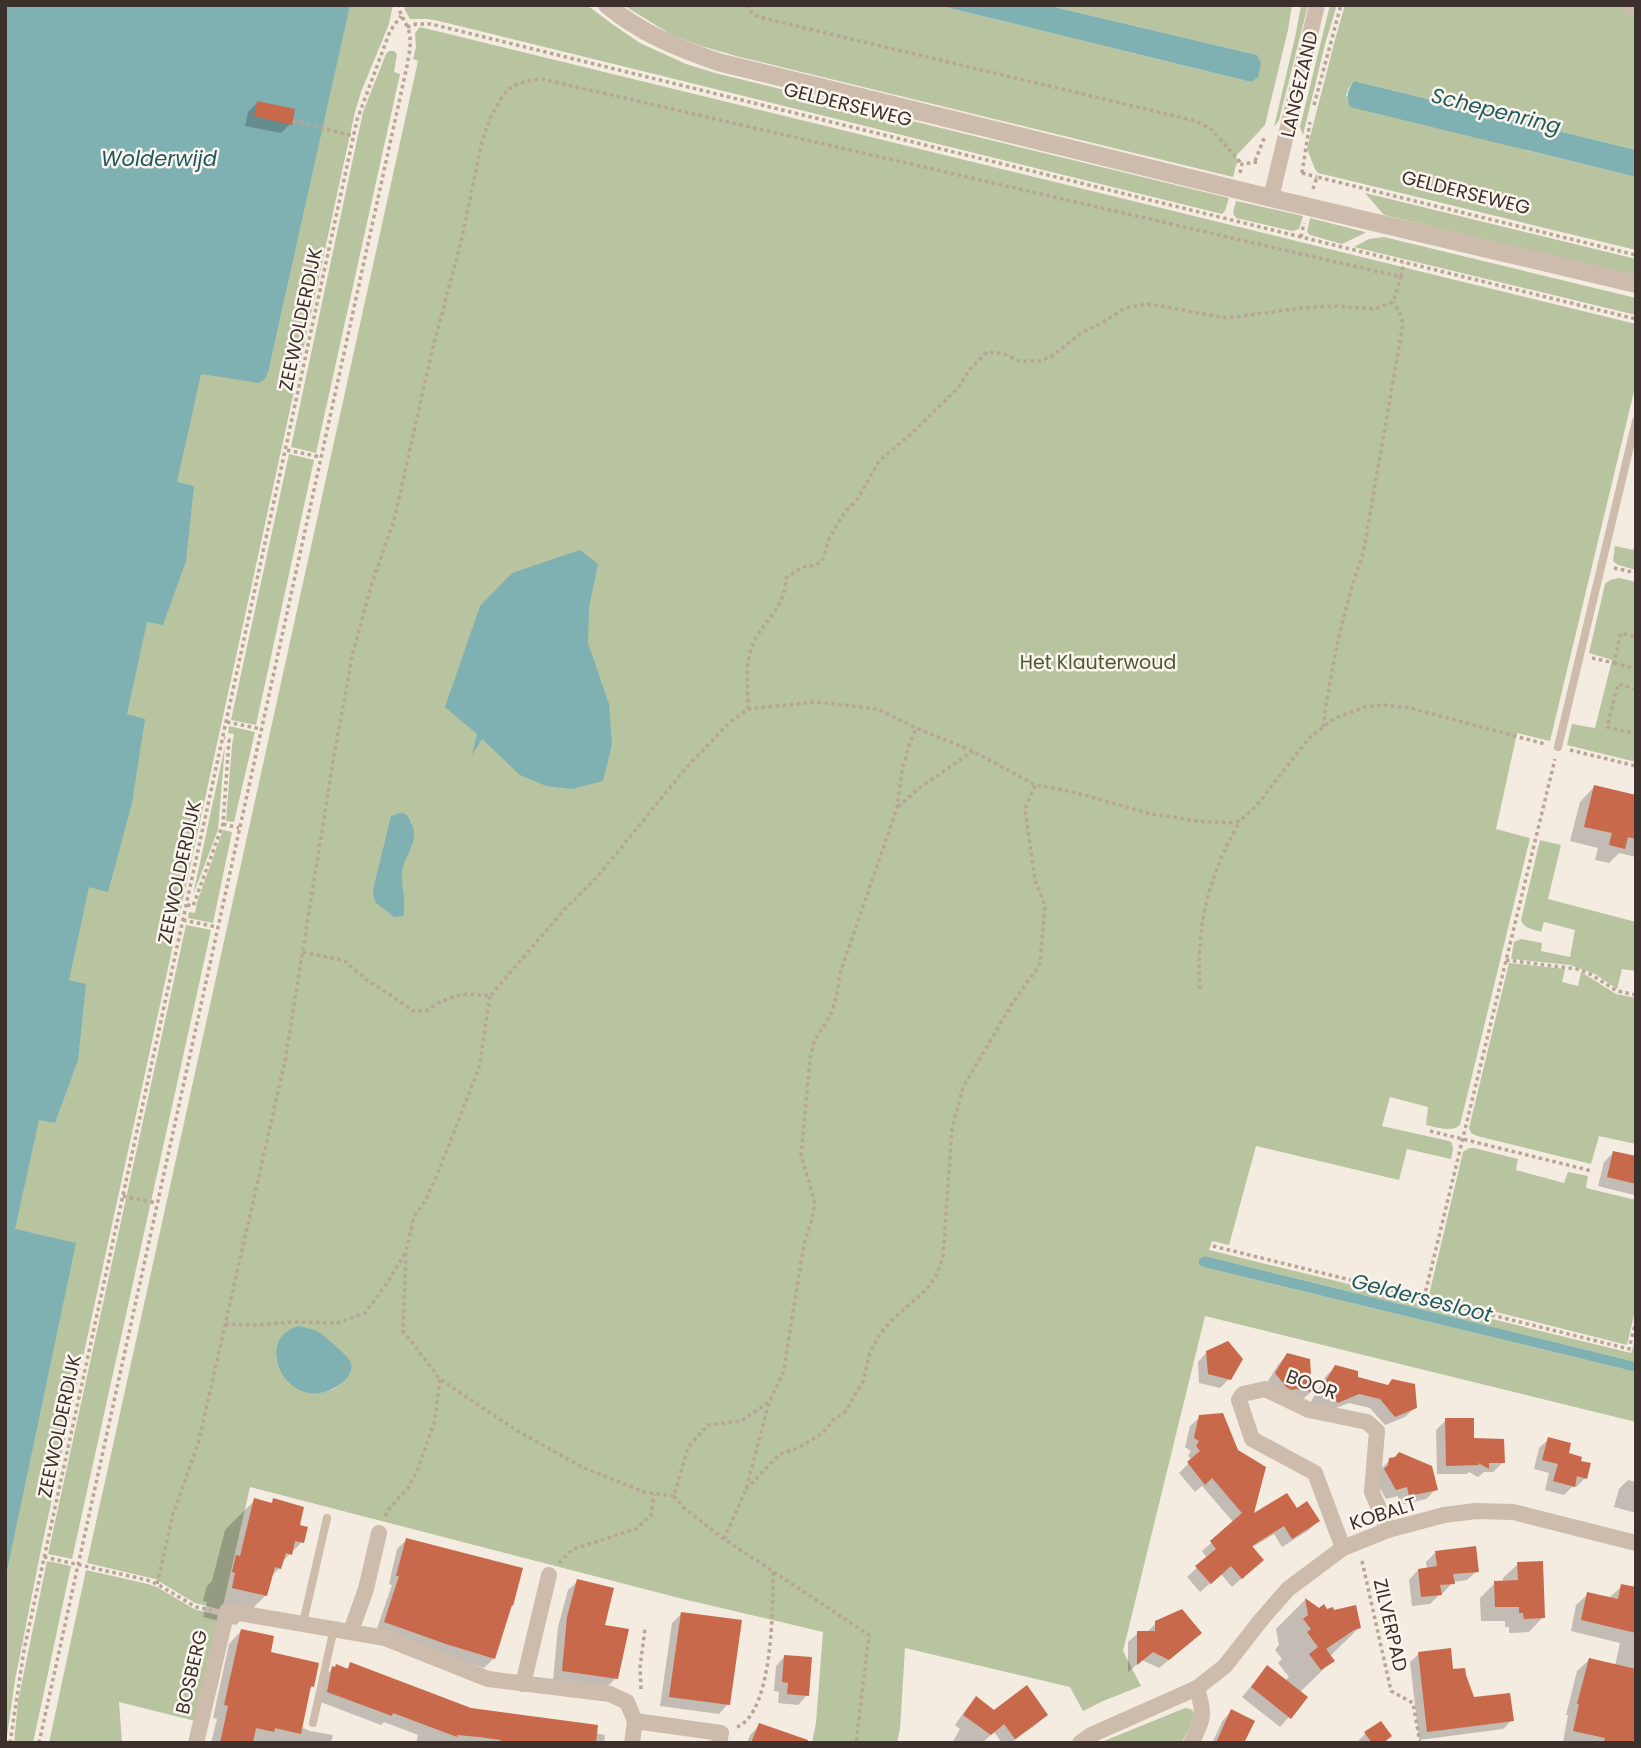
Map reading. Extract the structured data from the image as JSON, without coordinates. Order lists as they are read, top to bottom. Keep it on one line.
{"streets":{"street":["LANGEZAND","GELDERSEWEG","BOOR","KOBALT","BOSBERG"],"path":["ZEEWOLDERDIJK","ZILVERPAD"]},"crossings":[["LANGEZAND","GELDERSEWEG"],["BOOR","KOBALT"],["BOOR","ZILVERPAD"],["KOBALT","ZILVERPAD"]],"water":["Schepenring","Wolderwijd","Geldersesloot"],"parks":["Het Klauterwoud"]}
